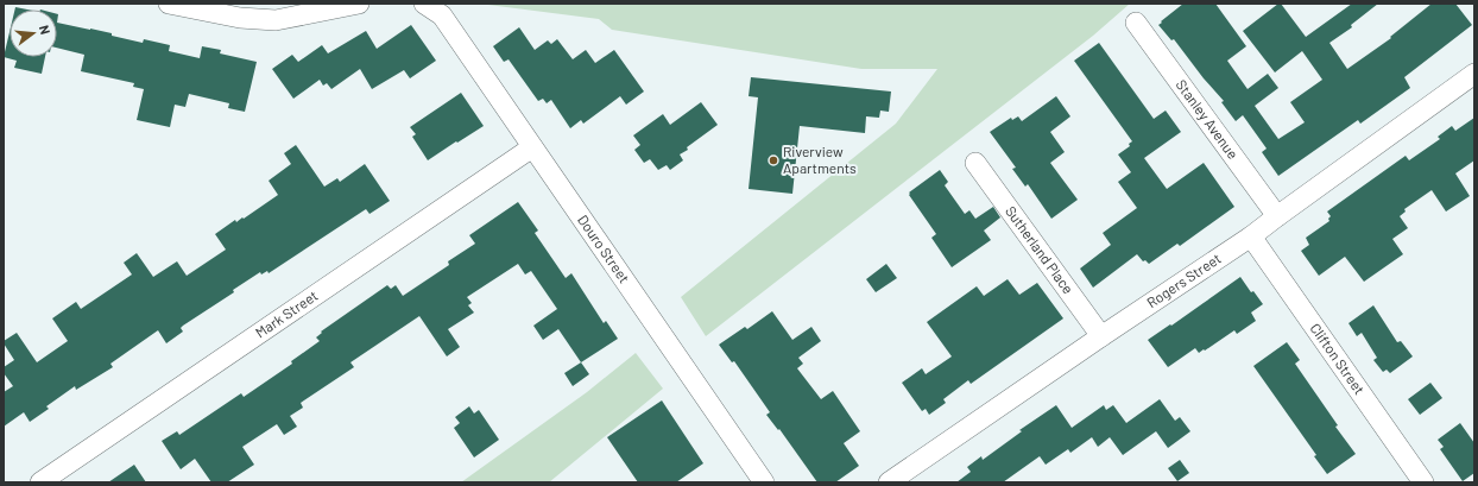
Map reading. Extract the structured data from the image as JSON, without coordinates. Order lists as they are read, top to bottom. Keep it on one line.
{"streets":{"street":["Stanley Avenue","Douro Street","Sutherland Place","Rogers Street","Mark Street","Clifton Street"]},"crossings":[["Stanley Avenue","Rogers Street"],["Douro Street","Mark Street"],["Sutherland Place","Rogers Street"],["Rogers Street","Clifton Street"]],"places":["Riverview Apartments"],"north":"right"}
